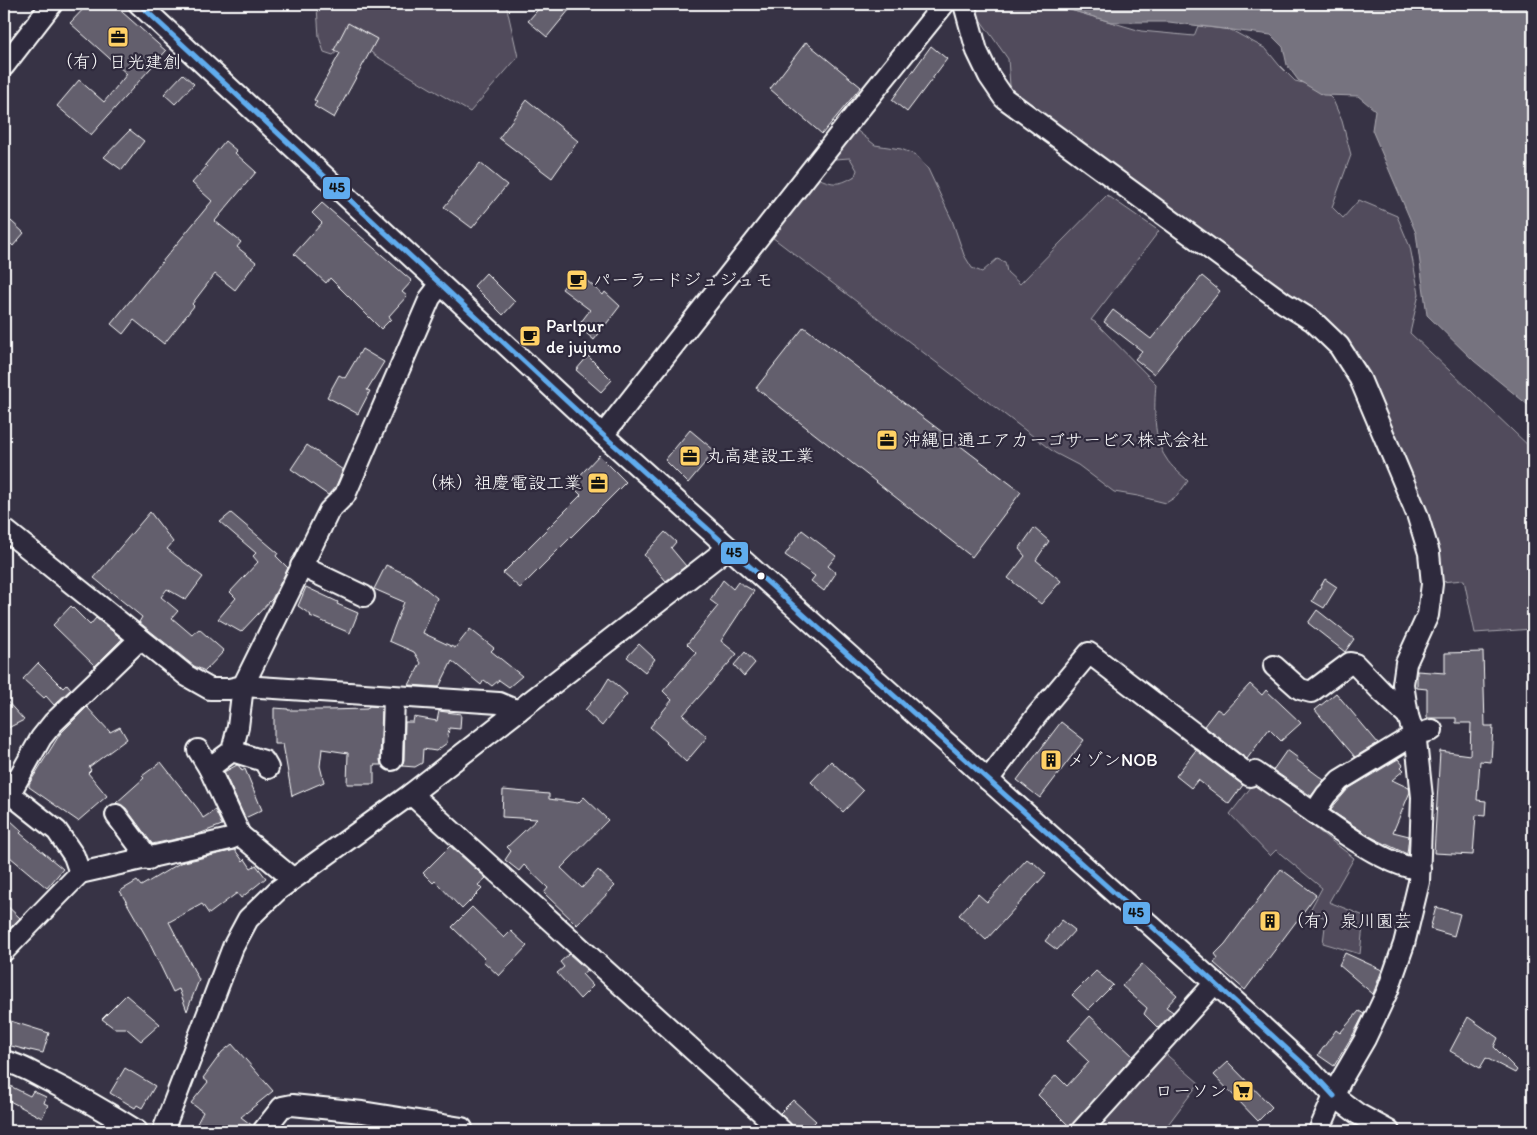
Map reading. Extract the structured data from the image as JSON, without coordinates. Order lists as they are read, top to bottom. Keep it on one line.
{"places":{"office":["（有）日光建創","沖縄日通エアカーゴサービス株式会社","丸高建設工業","（株）祖慶電設工業"],"cafe":["パーラードジュジュモ","Parlpur de jujumo"],"building":["メゾンNOB","（有）泉川園芸"],"supermarket":["ローソン"]},"lines":["transit line 45"]}
